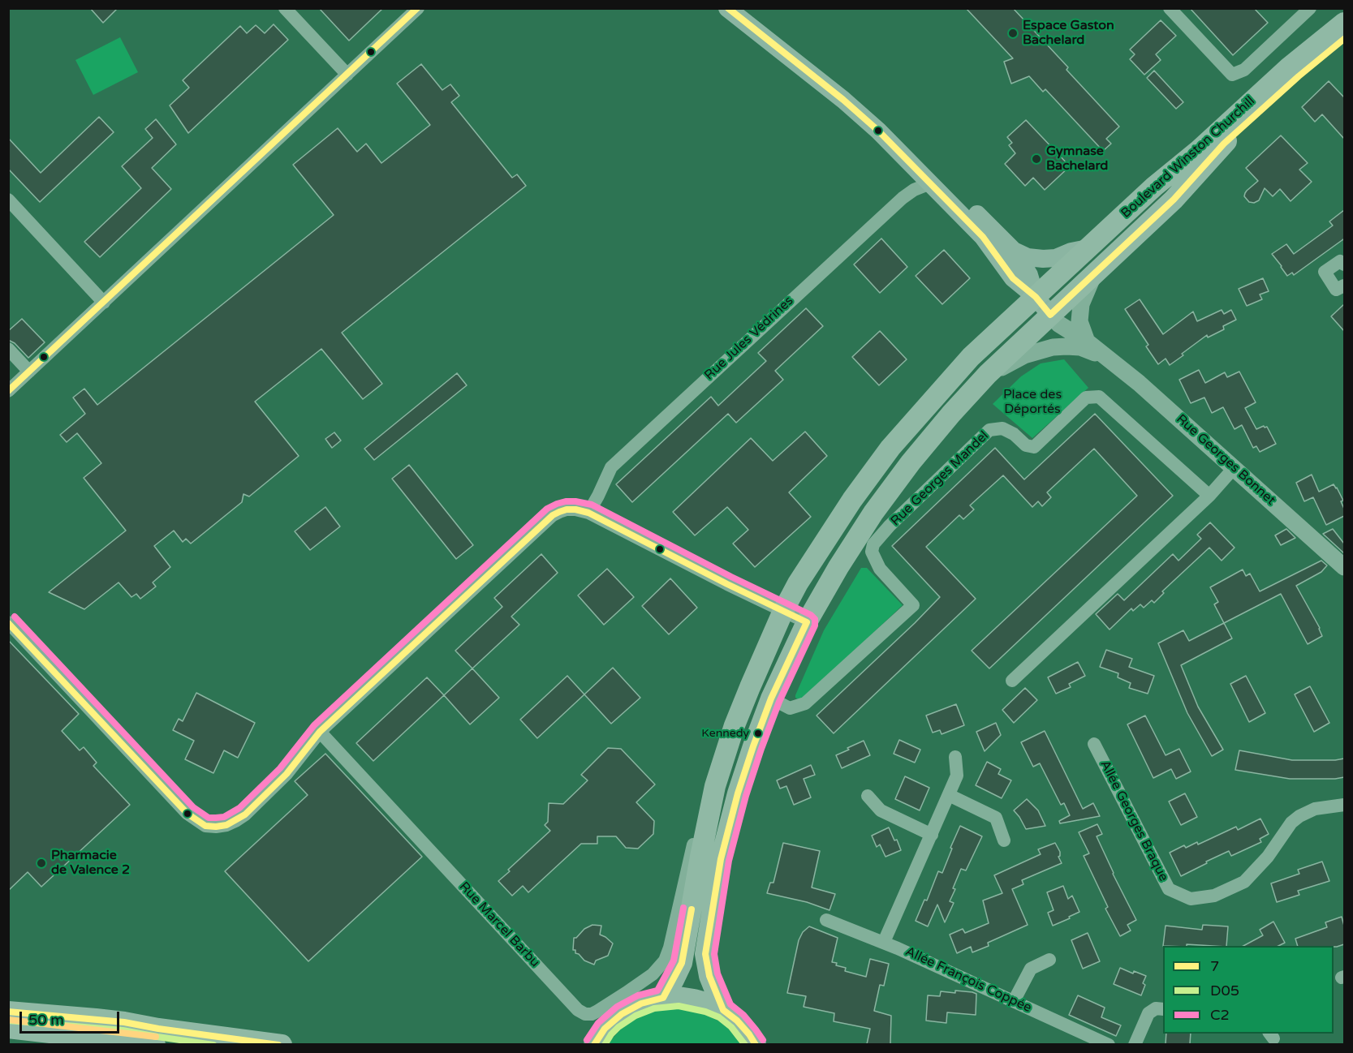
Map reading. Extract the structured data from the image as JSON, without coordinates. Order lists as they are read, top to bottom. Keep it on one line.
{"streets":{"main road":["Boulevard Winston Churchill"],"street":["Rue Jules Védrines","Rue Georges Bonnet","Rue Georges Mandel","Allée Georges Braque","Rue Marcel Barbu","Allée François Coppée"]},"crossings":[["Boulevard Winston Churchill","Rue Georges Bonnet"],["Boulevard Winston Churchill","Rue Georges Mandel"],["Boulevard Winston Churchill","Rue Marcel Barbu"]],"parks":["Place des Déportés"],"places":["Espace Gaston Bachelard","Gymnase Bachelard","Kennedy","Pharmacie de Valence 2"],"lines":["transit line 7","transit line C2","transit line D05"],"legend":["7","D05","C2"],"scale_bar":"50 m"}
